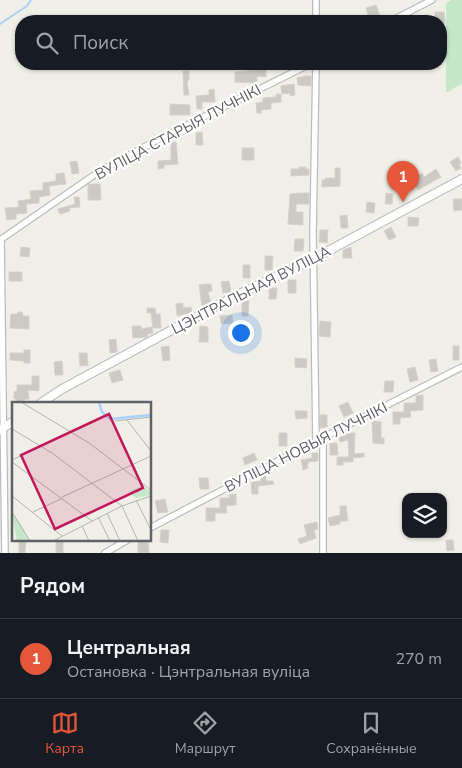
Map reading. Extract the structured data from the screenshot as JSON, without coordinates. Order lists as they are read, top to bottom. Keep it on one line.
{"streets":{"main road":["ЦЭНТРАЛЬНАЯ ВУЛІЦА"],"street":["ВУЛІЦА СТАРЫЯ ЛУЧНІКІ","ВУЛІЦА НОВЫЯ ЛУЧНІКІ"]},"page":{"search":"Поиск","pins":"1","heading":"Рядом","list":[{"mark":"1","name":"Центральная","note":"Остановка · Цэнтральная вуліца","value":"270 m"}],"nav":["Карта","Маршрут","Сохранённые"]}}
